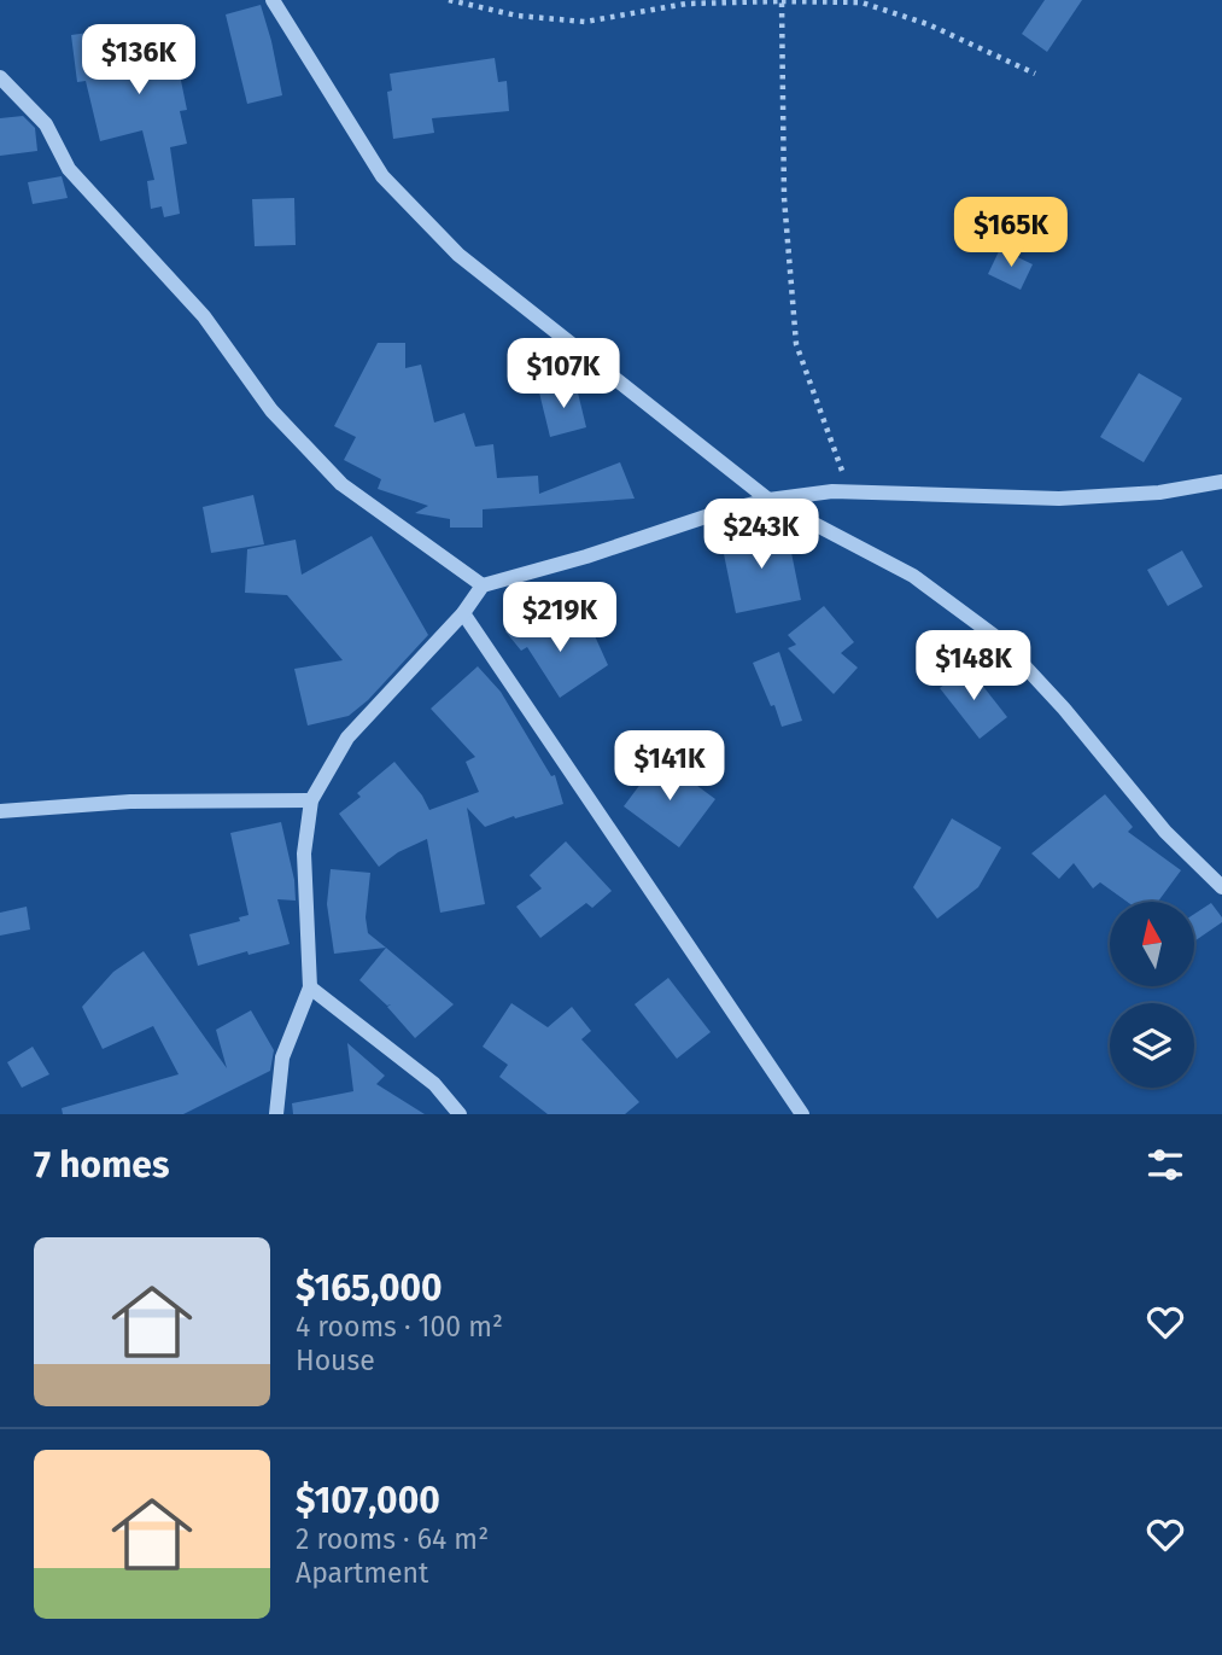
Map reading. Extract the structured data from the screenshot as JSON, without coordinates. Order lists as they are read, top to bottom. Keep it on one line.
{"north":"top","page":{"price":["$136K","$165K","$107K","$243K","$219K","$148K","$141K"],"heading":"7 homes","list":[{"name":"$165,000","note":"4 rooms · 100 m² · House"},{"name":"$107,000","note":"2 rooms · 64 m² · Apartment"}]}}
